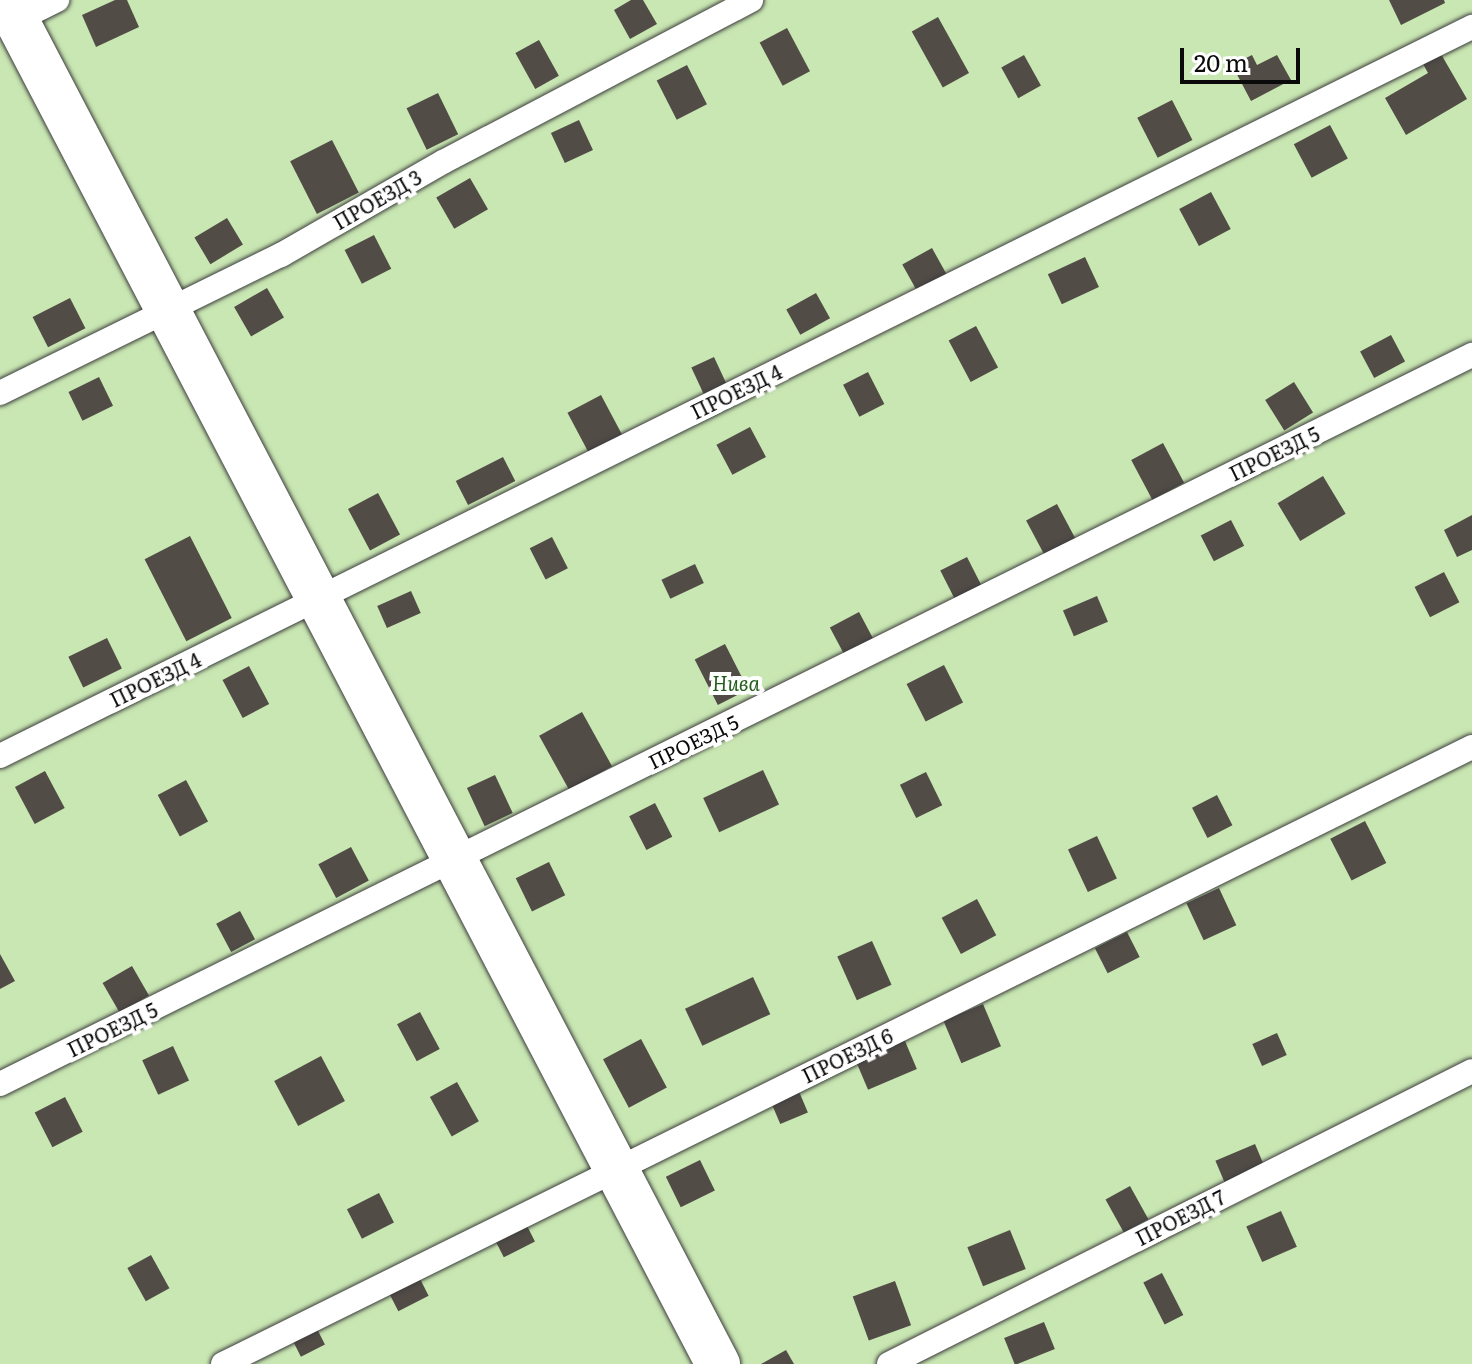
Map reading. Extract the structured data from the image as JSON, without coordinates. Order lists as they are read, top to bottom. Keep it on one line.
{"streets":{"lane":["ПРОЕЗД 3","ПРОЕЗД 4","ПРОЕЗД 5","ПРОЕЗД 6","ПРОЕЗД 7"]},"parks":["Нива"],"scale_bar":"20 m"}
